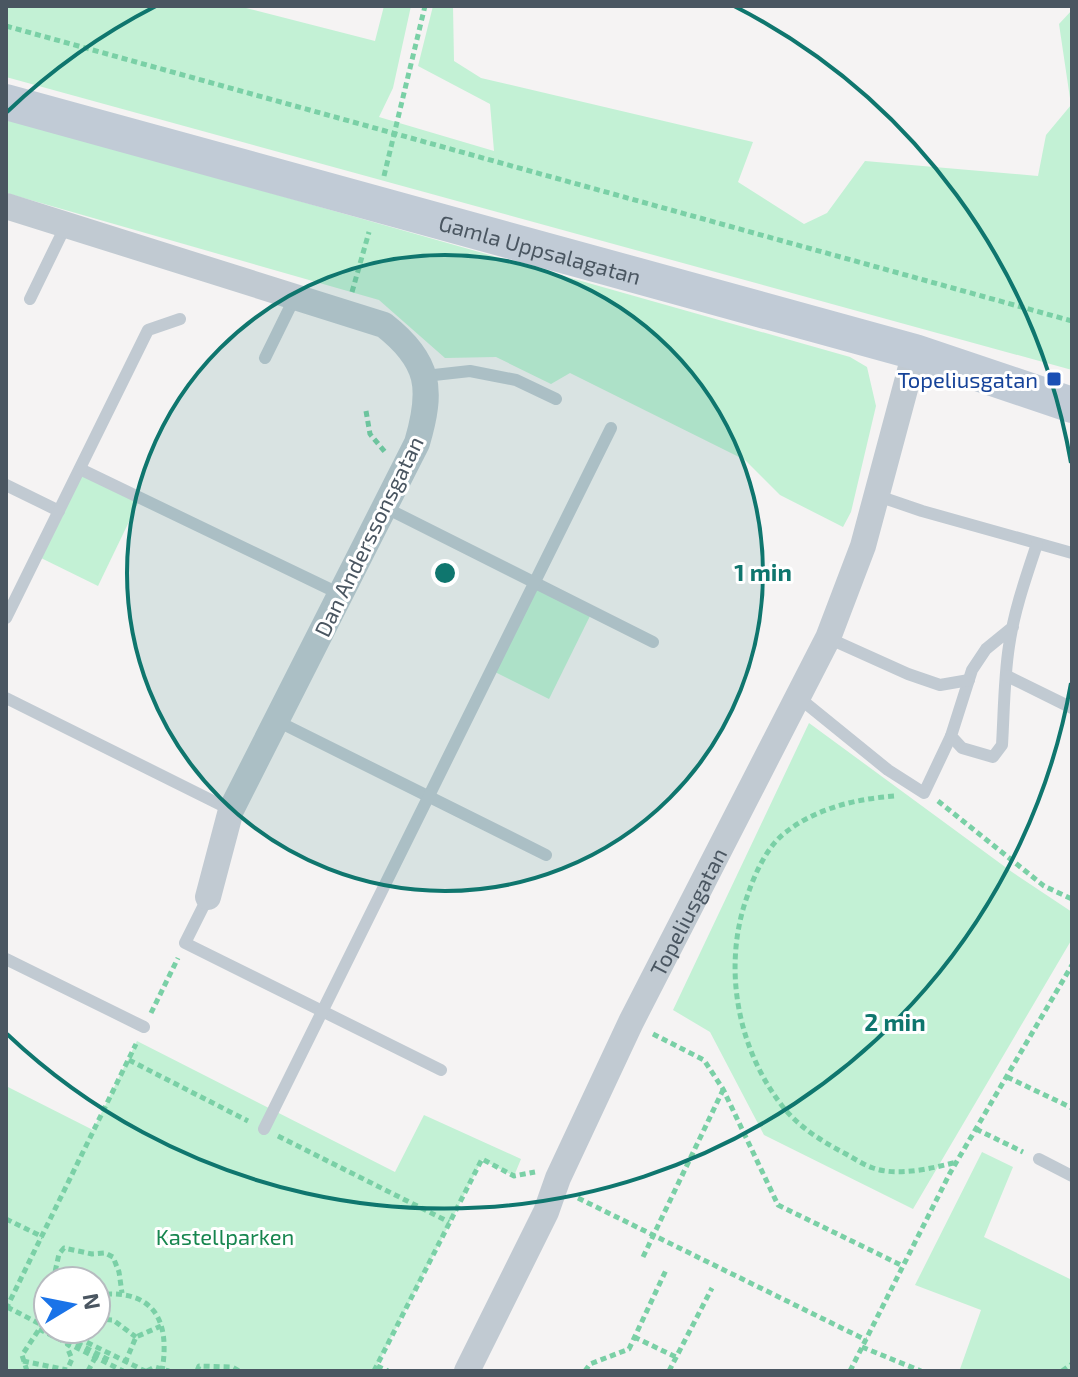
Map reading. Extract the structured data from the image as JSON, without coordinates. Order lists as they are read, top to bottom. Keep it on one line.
{"streets":{"street":["Gamla Uppsalagatan","Dan Anderssonsgatan","Topeliusgatan"]},"crossings":[["Gamla Uppsalagatan","Topeliusgatan"]],"parks":["Kastellparken"],"places":{"transit":["Topeliusgatan"]},"north":"right","rings":["1 min","2 min"]}
